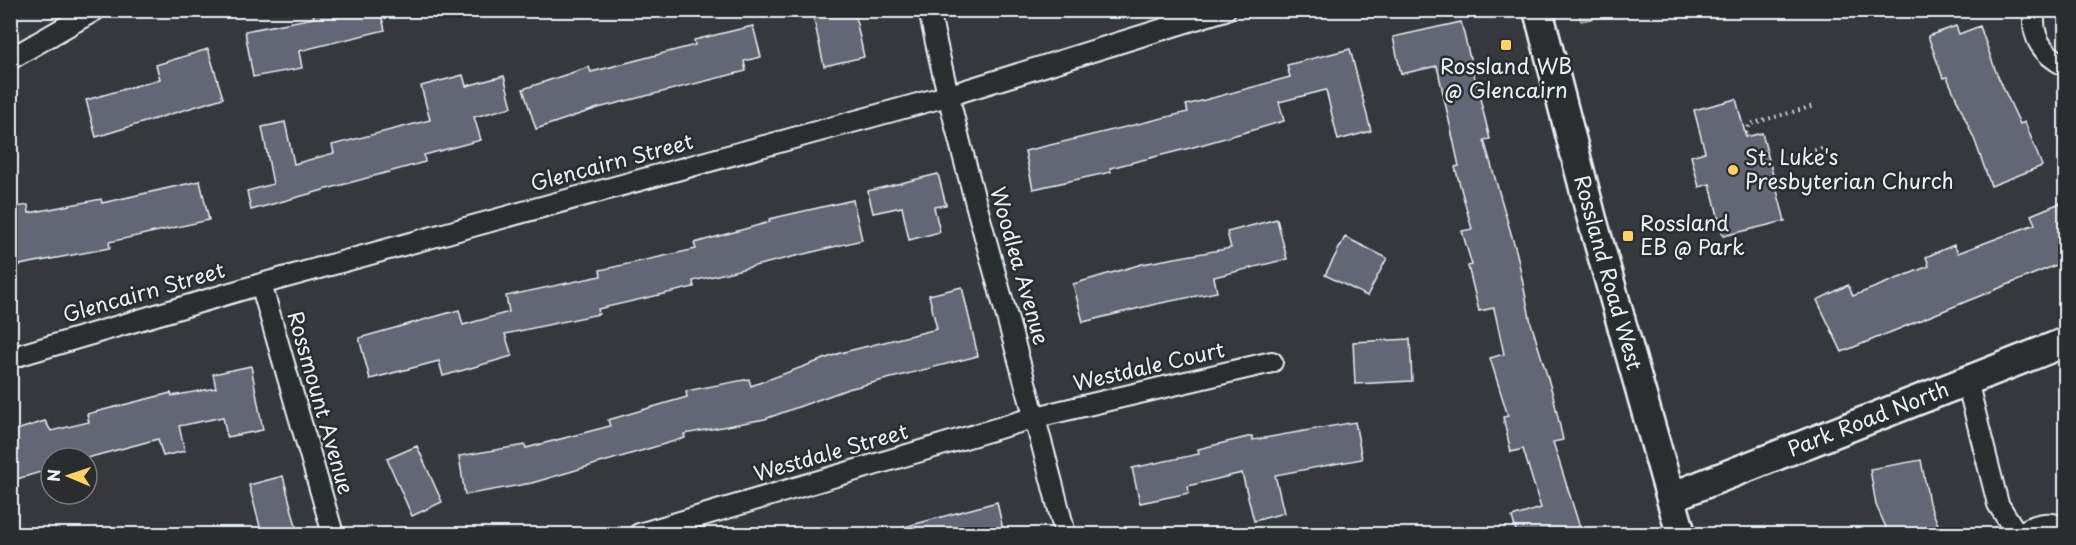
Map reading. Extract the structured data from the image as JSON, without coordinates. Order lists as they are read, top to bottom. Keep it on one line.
{"streets":{"main road":["Rossland Road West","Park Road North"],"street":["Glencairn Street","Woodlea Avenue","Westdale Court","Rossmount Avenue","Westdale Street"]},"crossings":[["Glencairn Street","Woodlea Avenue"],["Glencairn Street","Rossmount Avenue"],["Woodlea Avenue","Westdale Court"],["Woodlea Avenue","Westdale Street"],["Rossland Road West","Park Road North"],["Westdale Court","Westdale Street"]],"places":{"transit":["Rossland WB @ Glencairn","Rossland EB @ Park"],"other":["St. Luke's Presbyterian Church"]},"north":"left"}
